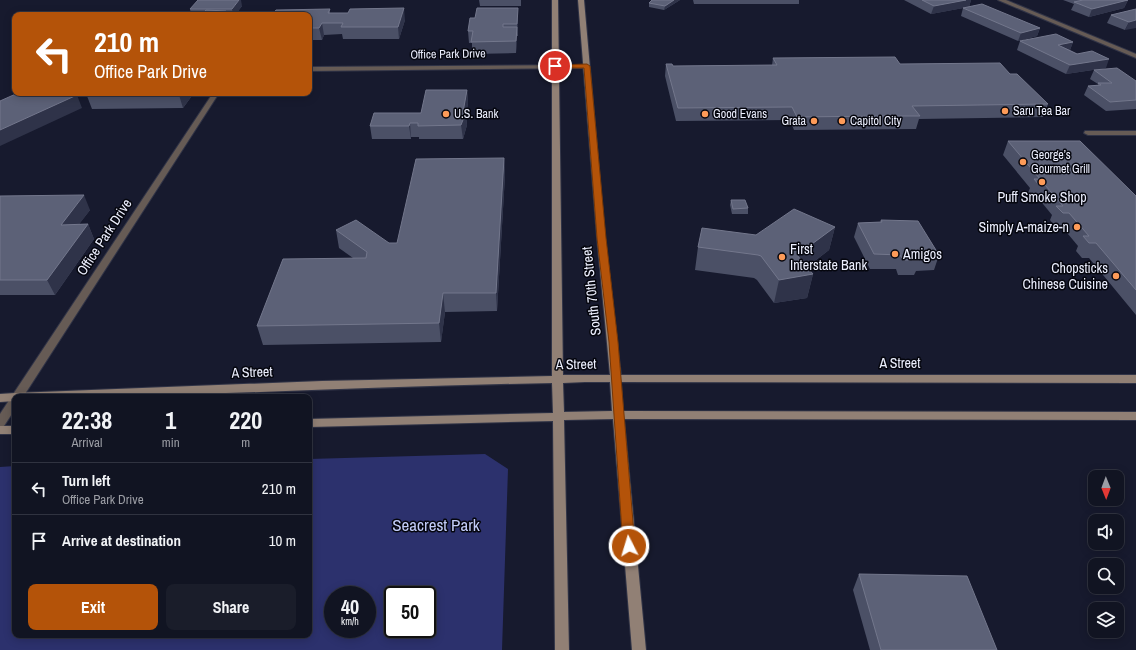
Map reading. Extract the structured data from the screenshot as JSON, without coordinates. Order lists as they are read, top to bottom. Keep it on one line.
{"streets":{"main road":["South 70th Street","A Street"],"street":["Office Park Drive"]},"crossings":[["Office Park Drive","South 70th Street"],["South 70th Street","A Street"]],"parks":["Seacrest Park"],"places":["Saru Tea Bar","U.S. Bank","Good Evans","Grata","Capitol City","George’s Gourmet Grill","Puff Smoke Shop","Simply A-maize-n","Amigos","First Interstate Bank","Chopsticks Chinese Cuisine"],"north":"bottom","page":{"turn":["210 m","Office Park Drive"],"eta":["22:38","Arrival","1","min","220","m"],"list":[{"name":"Turn left","note":"Office Park Drive","value":"210 m"},{"name":"Arrive at destination","value":"10 m"}],"buttons":["Exit","Share"],"speed":"40 km/h","limit":"50"}}
